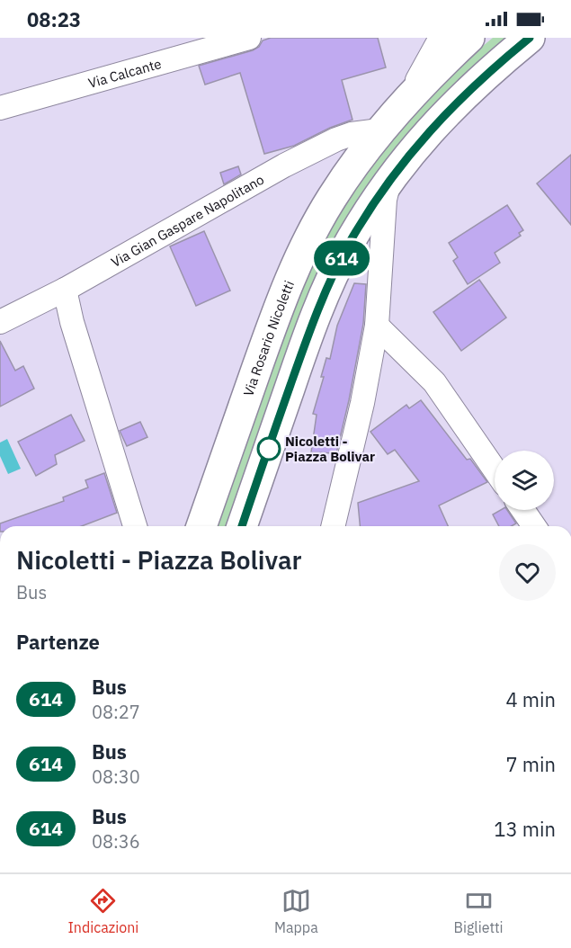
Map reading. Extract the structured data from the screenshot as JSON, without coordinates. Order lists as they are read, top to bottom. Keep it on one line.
{"streets":{"main road":["Via Rosario Nicoletti"],"street":["Via Calcante","Via Gian Gaspare Napolitano"]},"crossings":[["Via Gian Gaspare Napolitano","Via Rosario Nicoletti"]],"places":["Nicoletti - Piazza Bolivar"],"lines":["bus line 614"],"page":{"status":"08:23","on_map":"614","heading":[["Nicoletti - Piazza Bolivar","Bus"],"Partenze"],"list":[{"mark":"614","name":"Bus","note":"08:27","value":"4 min"},{"mark":"614","name":"Bus","note":"08:30","value":"7 min"},{"mark":"614","name":"Bus","note":"08:36","value":"13 min"}],"tabs":["Indicazioni","Mappa","Biglietti"]}}
